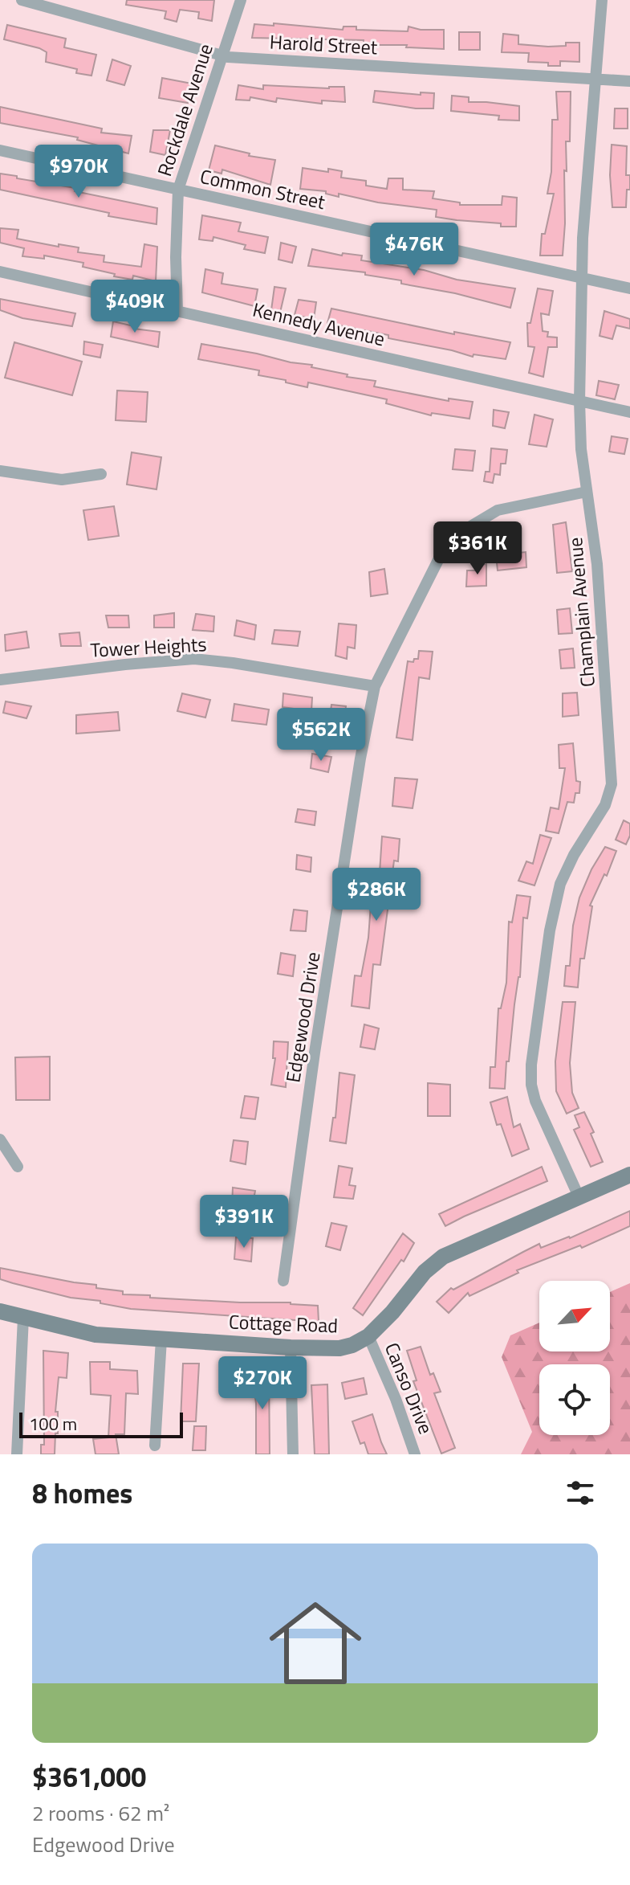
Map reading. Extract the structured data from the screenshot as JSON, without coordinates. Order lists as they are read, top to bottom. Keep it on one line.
{"streets":{"street":["Harold Street","Rockdale Avenue","Common Street","Kennedy Avenue","Champlain Avenue","Tower Heights","Edgewood Drive","Cottage Road","Canso Drive"]},"crossings":[["Harold Street","Rockdale Avenue"],["Harold Street","Champlain Avenue"],["Rockdale Avenue","Common Street"],["Rockdale Avenue","Kennedy Avenue"],["Common Street","Champlain Avenue"],["Kennedy Avenue","Champlain Avenue"],["Champlain Avenue","Edgewood Drive"],["Champlain Avenue","Cottage Road"],["Tower Heights","Edgewood Drive"],["Cottage Road","Canso Drive"]],"scale_bar":"100 m","north":"top right","page":{"price":["$970K","$476K","$409K","$361K","$562K","$286K","$391K","$270K"],"scale":"100 m","heading":"8 homes","list":[{"name":"$361,000","note":"2 rooms · 62 m² · Edgewood Drive"}]}}
